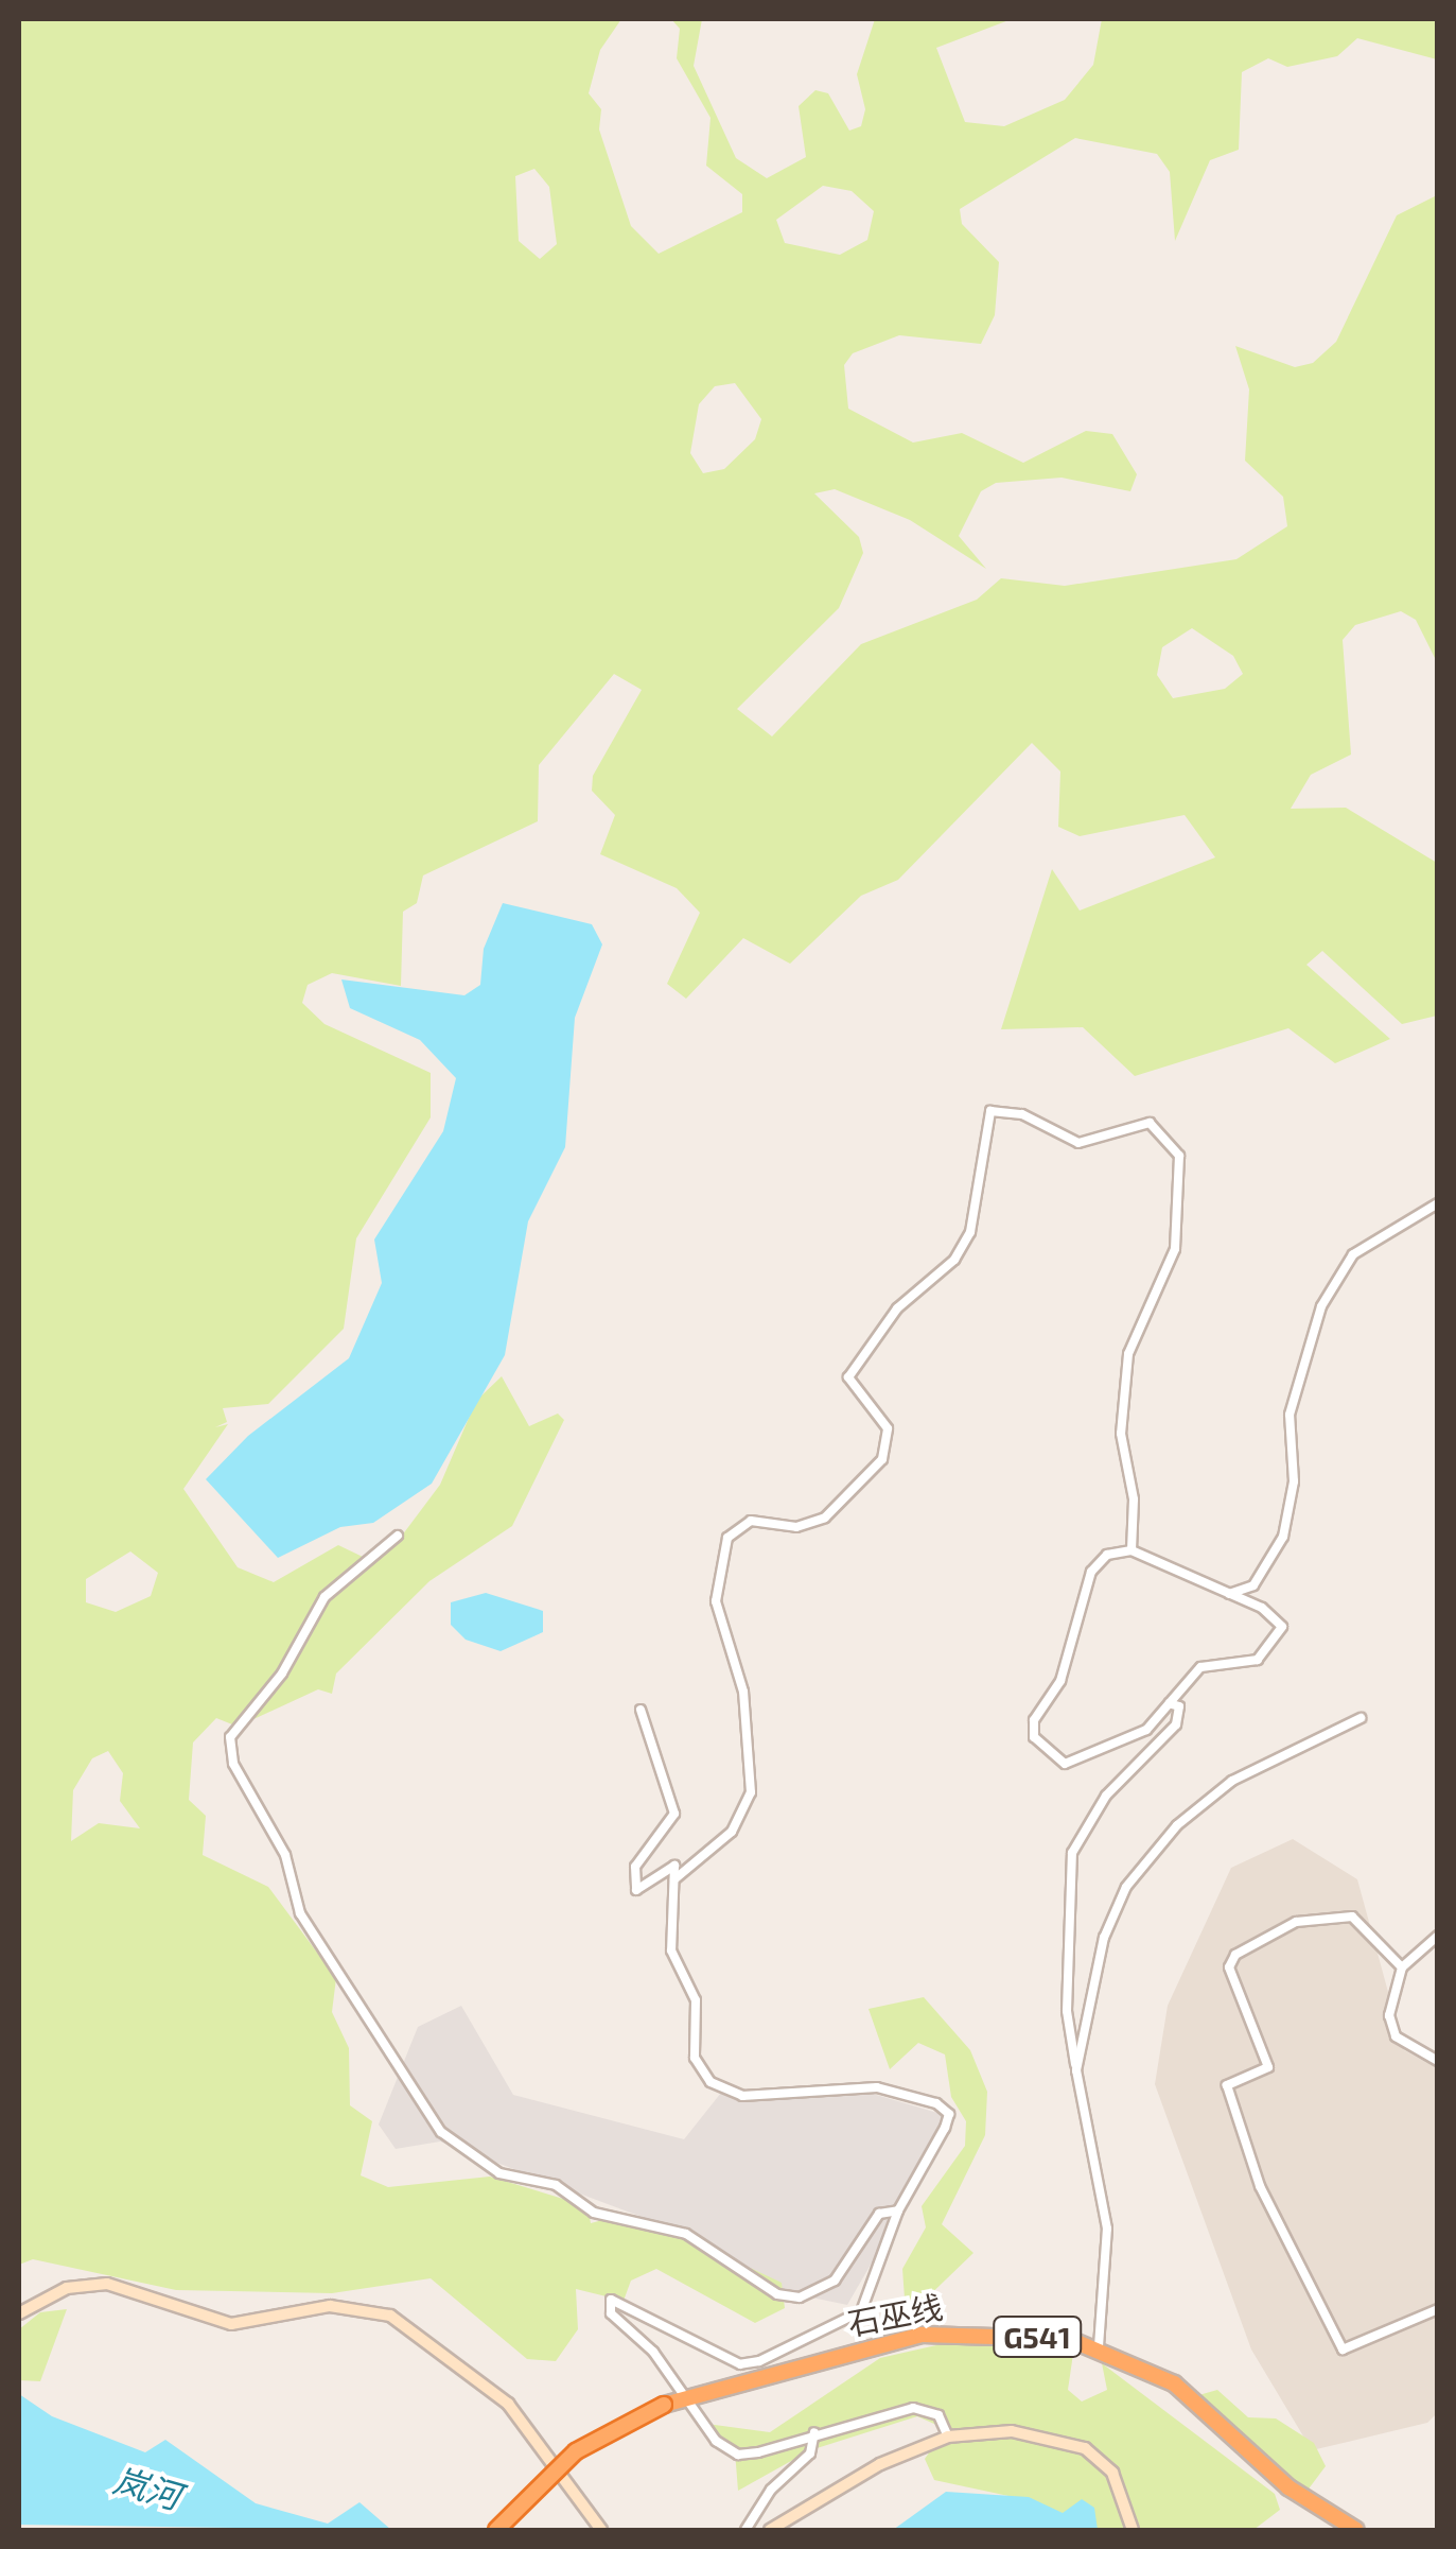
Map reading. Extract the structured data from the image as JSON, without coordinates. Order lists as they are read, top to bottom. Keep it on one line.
{"streets":{"highway":["石巫线","G541"]},"water":["岚河"]}
